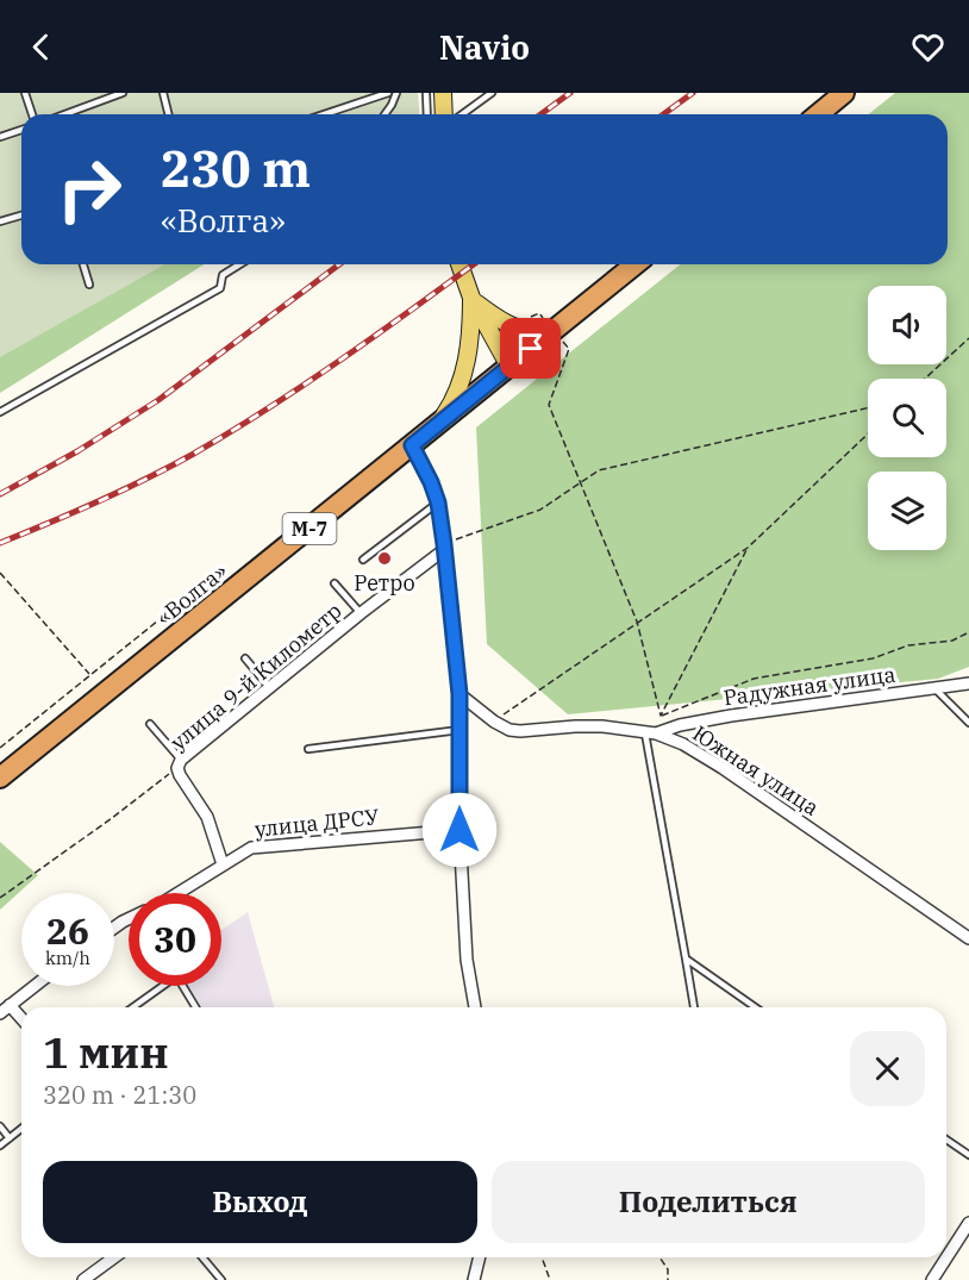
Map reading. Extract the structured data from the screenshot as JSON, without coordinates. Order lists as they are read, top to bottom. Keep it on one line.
{"streets":{"highway":["М-7","«Волга»"],"street":["улица 9-й Километр","Радужная улица","Южная улица","улица ДРСУ"]},"crossings":[["М-7","«Волга»"],["улица 9-й Километр","улица ДРСУ"],["Радужная улица","Южная улица"]],"places":["Ретро"],"page":{"header":"Navio","turn":["230 m","«Волга»"],"speed":"26 km/h","limit":"30","heading":["1 мин","320 m · 21:30"],"buttons":["Выход","Поделиться"]}}
